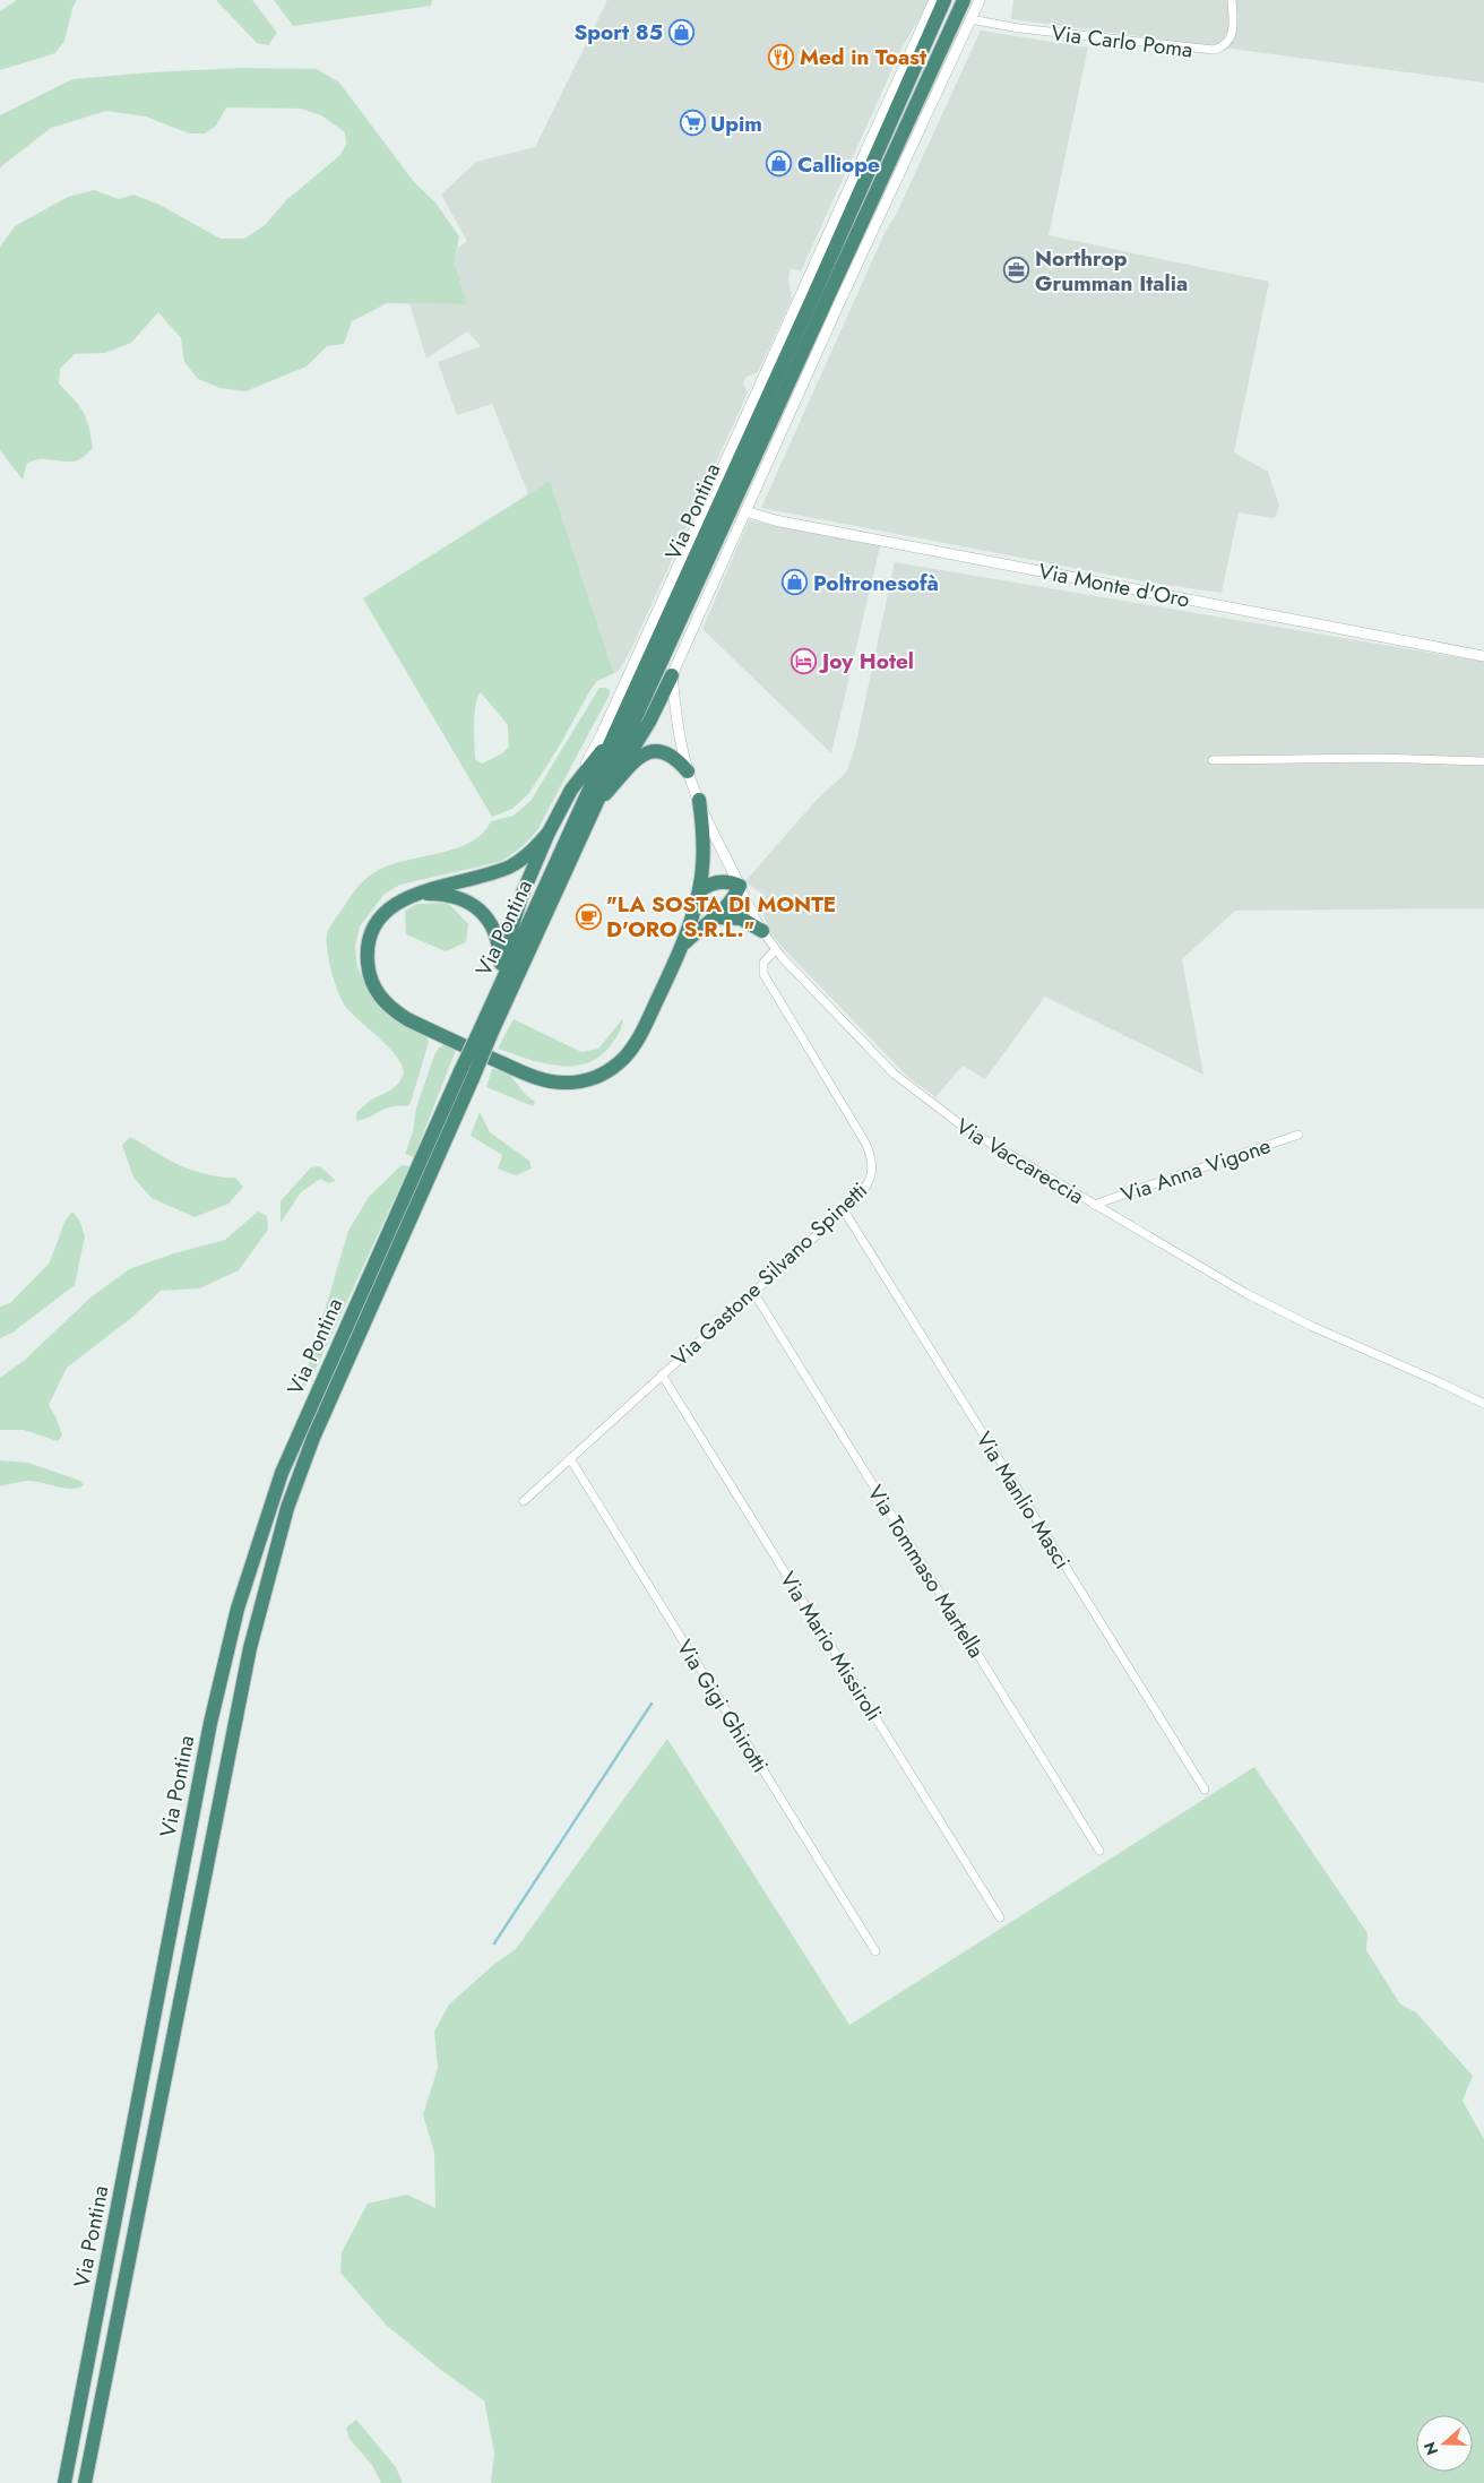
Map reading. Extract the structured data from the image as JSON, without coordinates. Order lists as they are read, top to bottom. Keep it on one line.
{"streets":{"highway":["Via Pontina"],"street":["Via Carlo Poma","Via Monte d'Oro","Via Vaccareccia","Via Anna Vigone","Via Gastone Silvano Spinetti","Via Manlio Masci","Via Tommaso Martella","Via Mario Missiroli","Via Gigi Ghirotti"]},"crossings":[["Via Vaccareccia","Via Anna Vigone"],["Via Vaccareccia","Via Gastone Silvano Spinetti"],["Via Gastone Silvano Spinetti","Via Manlio Masci"],["Via Gastone Silvano Spinetti","Via Tommaso Martella"],["Via Gastone Silvano Spinetti","Via Mario Missiroli"],["Via Gastone Silvano Spinetti","Via Gigi Ghirotti"]],"places":{"shop":["Sport 85","Calliope","Poltronesofà"],"restaurant":["Med in Toast"],"supermarket":["Upim"],"office":["Northrop Grumman Italia"],"hotel":["Joy Hotel"],"cafe":["\"LA SOSTA DI MONTE D'ORO S.R.L.\""]},"north":"left"}
